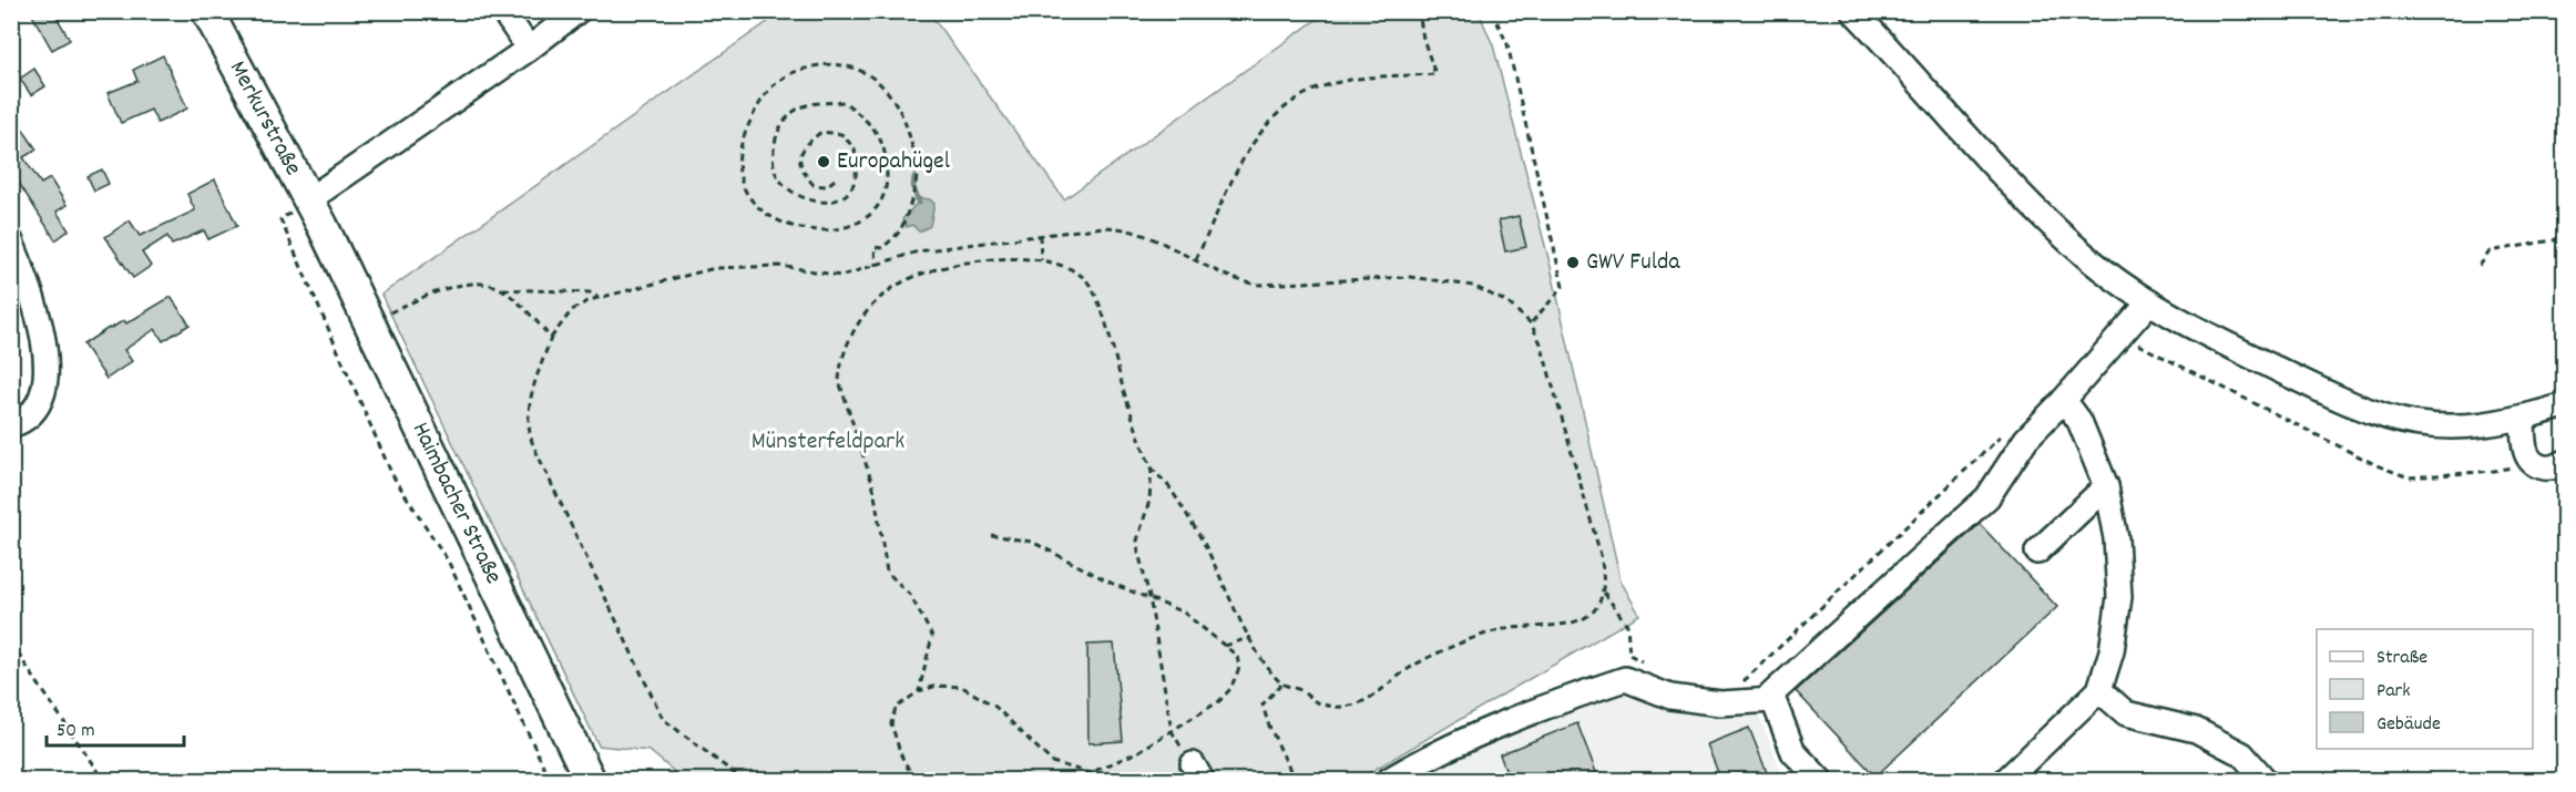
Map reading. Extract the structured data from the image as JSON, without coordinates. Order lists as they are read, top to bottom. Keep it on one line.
{"streets":{"main road":["Merkurstraße","Haimbacher Straße"]},"crossings":[["Merkurstraße","Haimbacher Straße"]],"parks":["Münsterfeldpark"],"places":["Europahügel","GWV Fulda"],"legend":["Straße","Park","Gebäude"],"scale_bar":"50 m"}
